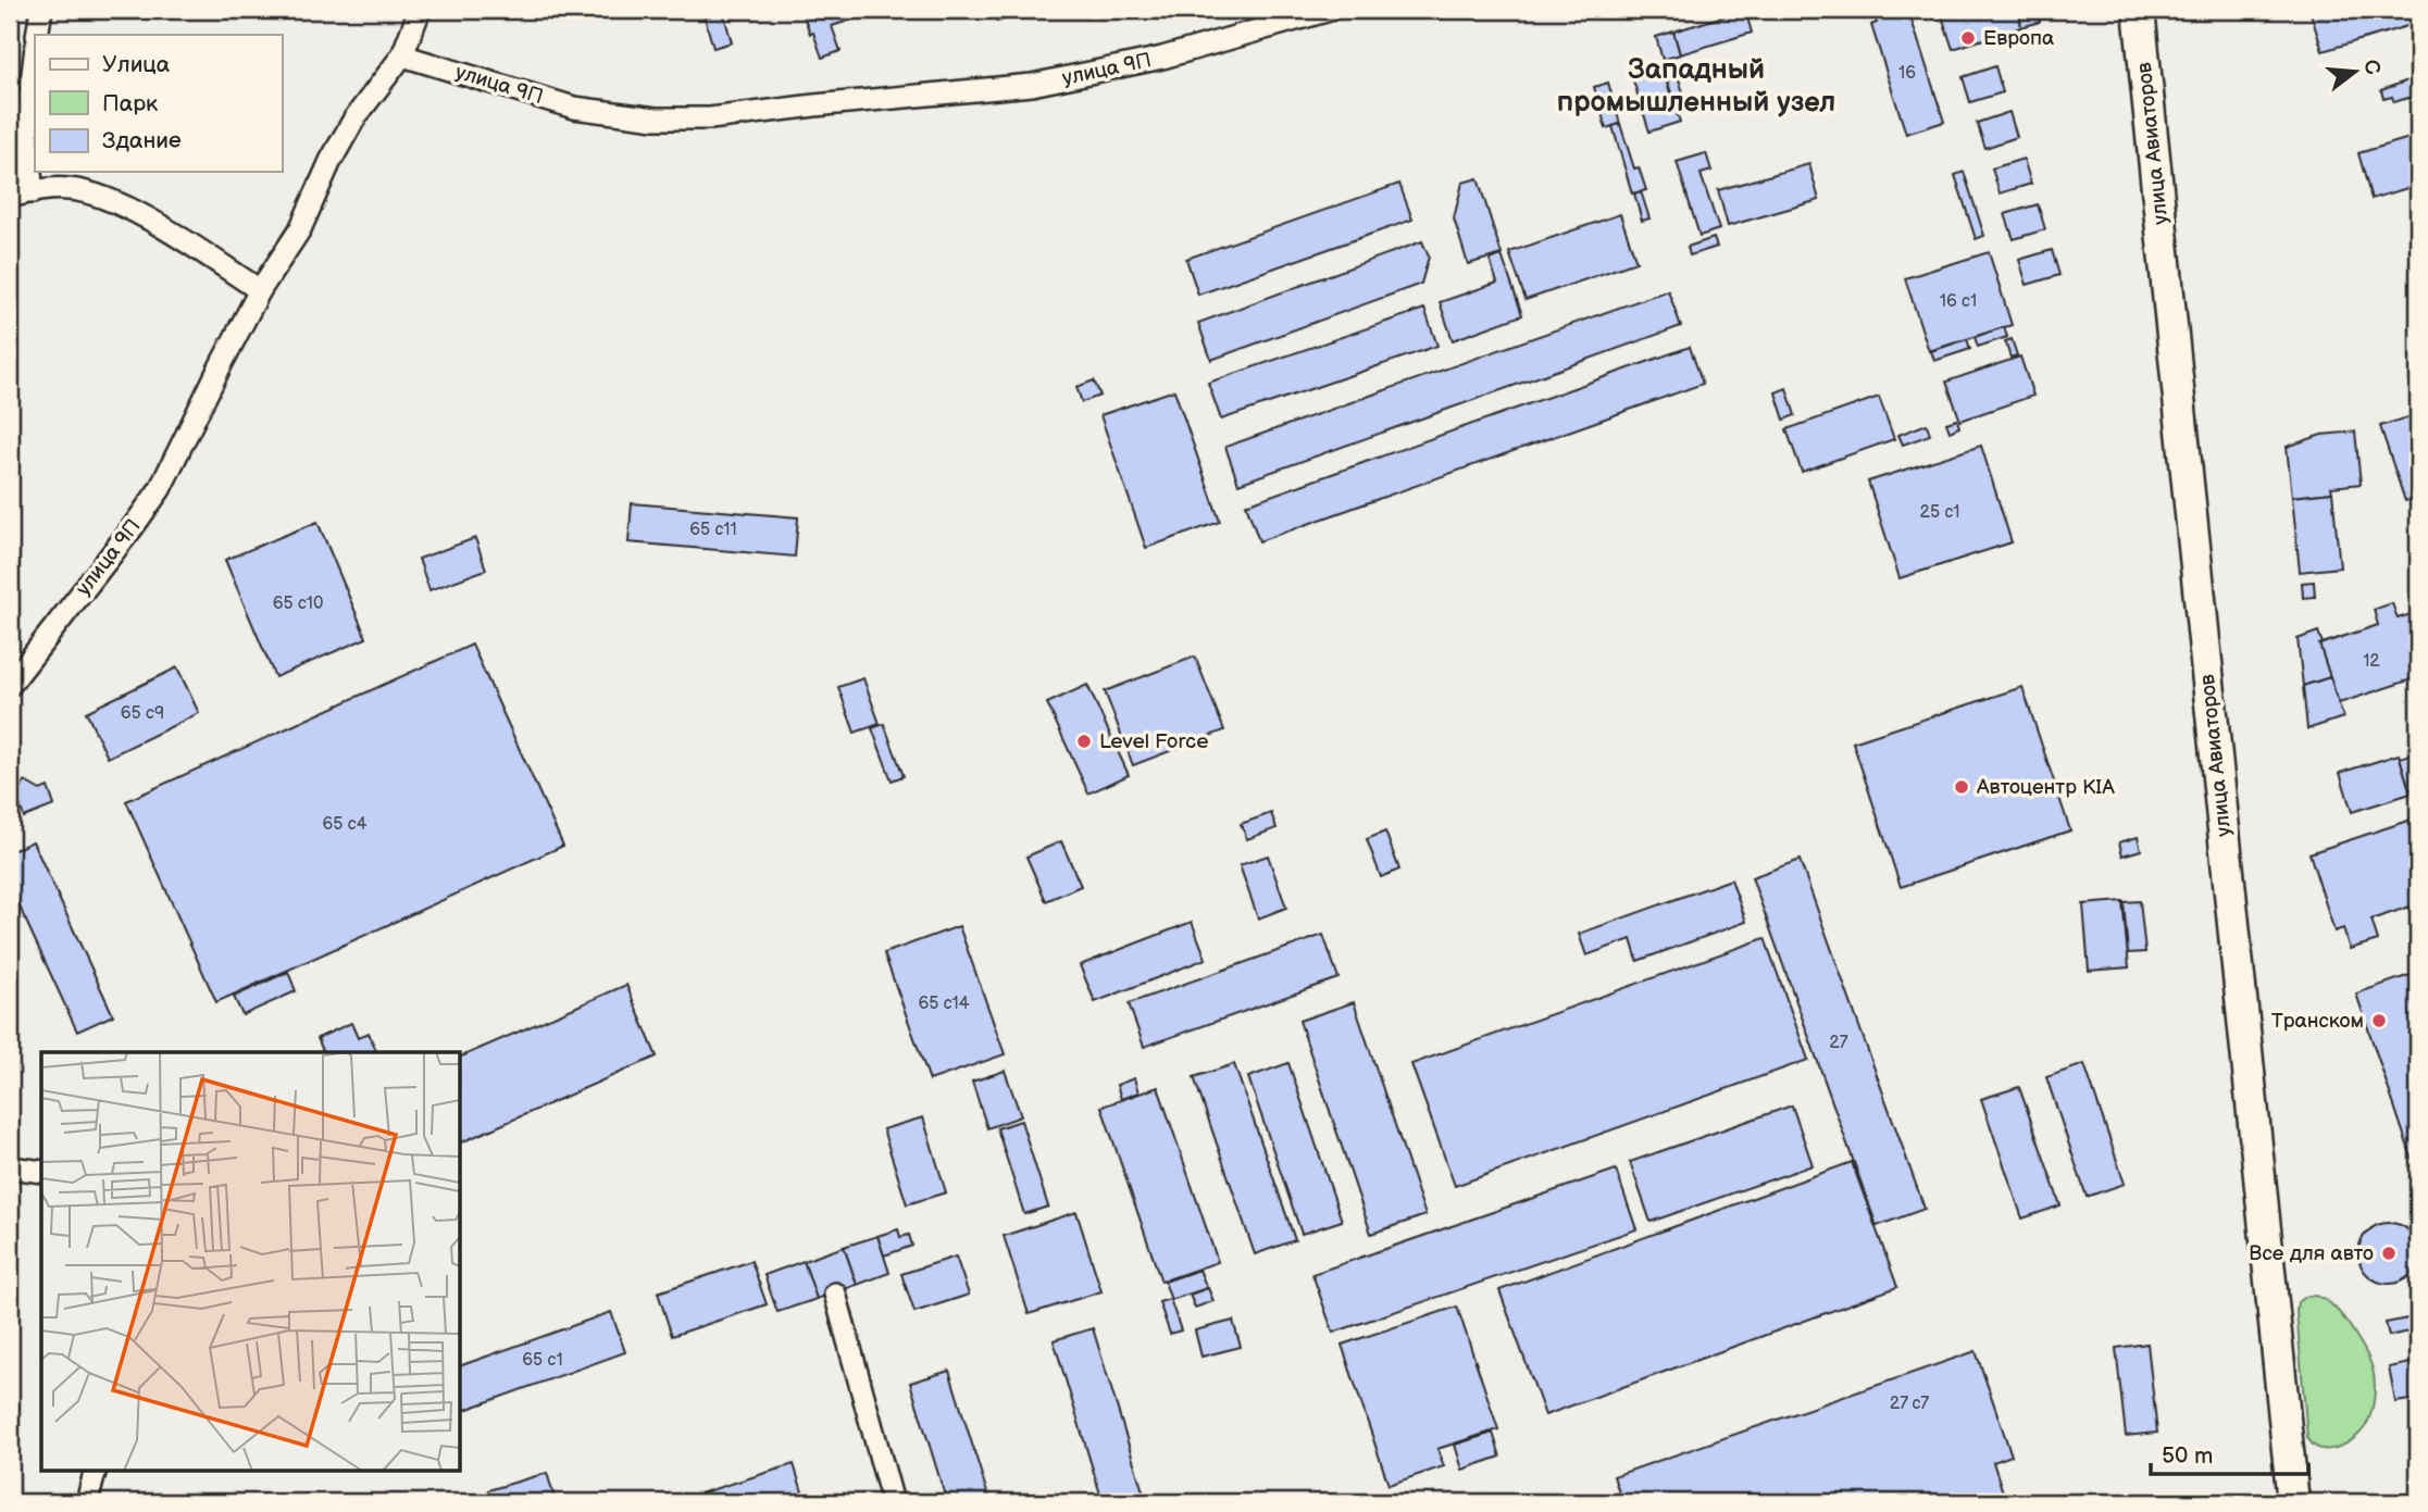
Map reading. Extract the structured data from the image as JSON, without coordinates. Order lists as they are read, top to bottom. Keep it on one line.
{"streets":{"main road":["улица Авиаторов"],"street":["улица 9П"]},"districts":["Западный промышленный узел"],"places":["Европа","Level Force","Автоцентр KIA","Транском","Все для авто"],"house_numbers":["16","16 с1","25 с1","65 с11","65 с10","12","65 с9","65 с4","65 с14","27","65 с1","27 с7"],"legend":["Улица","Парк","Здание"],"scale_bar":"50 m","north":"right"}
